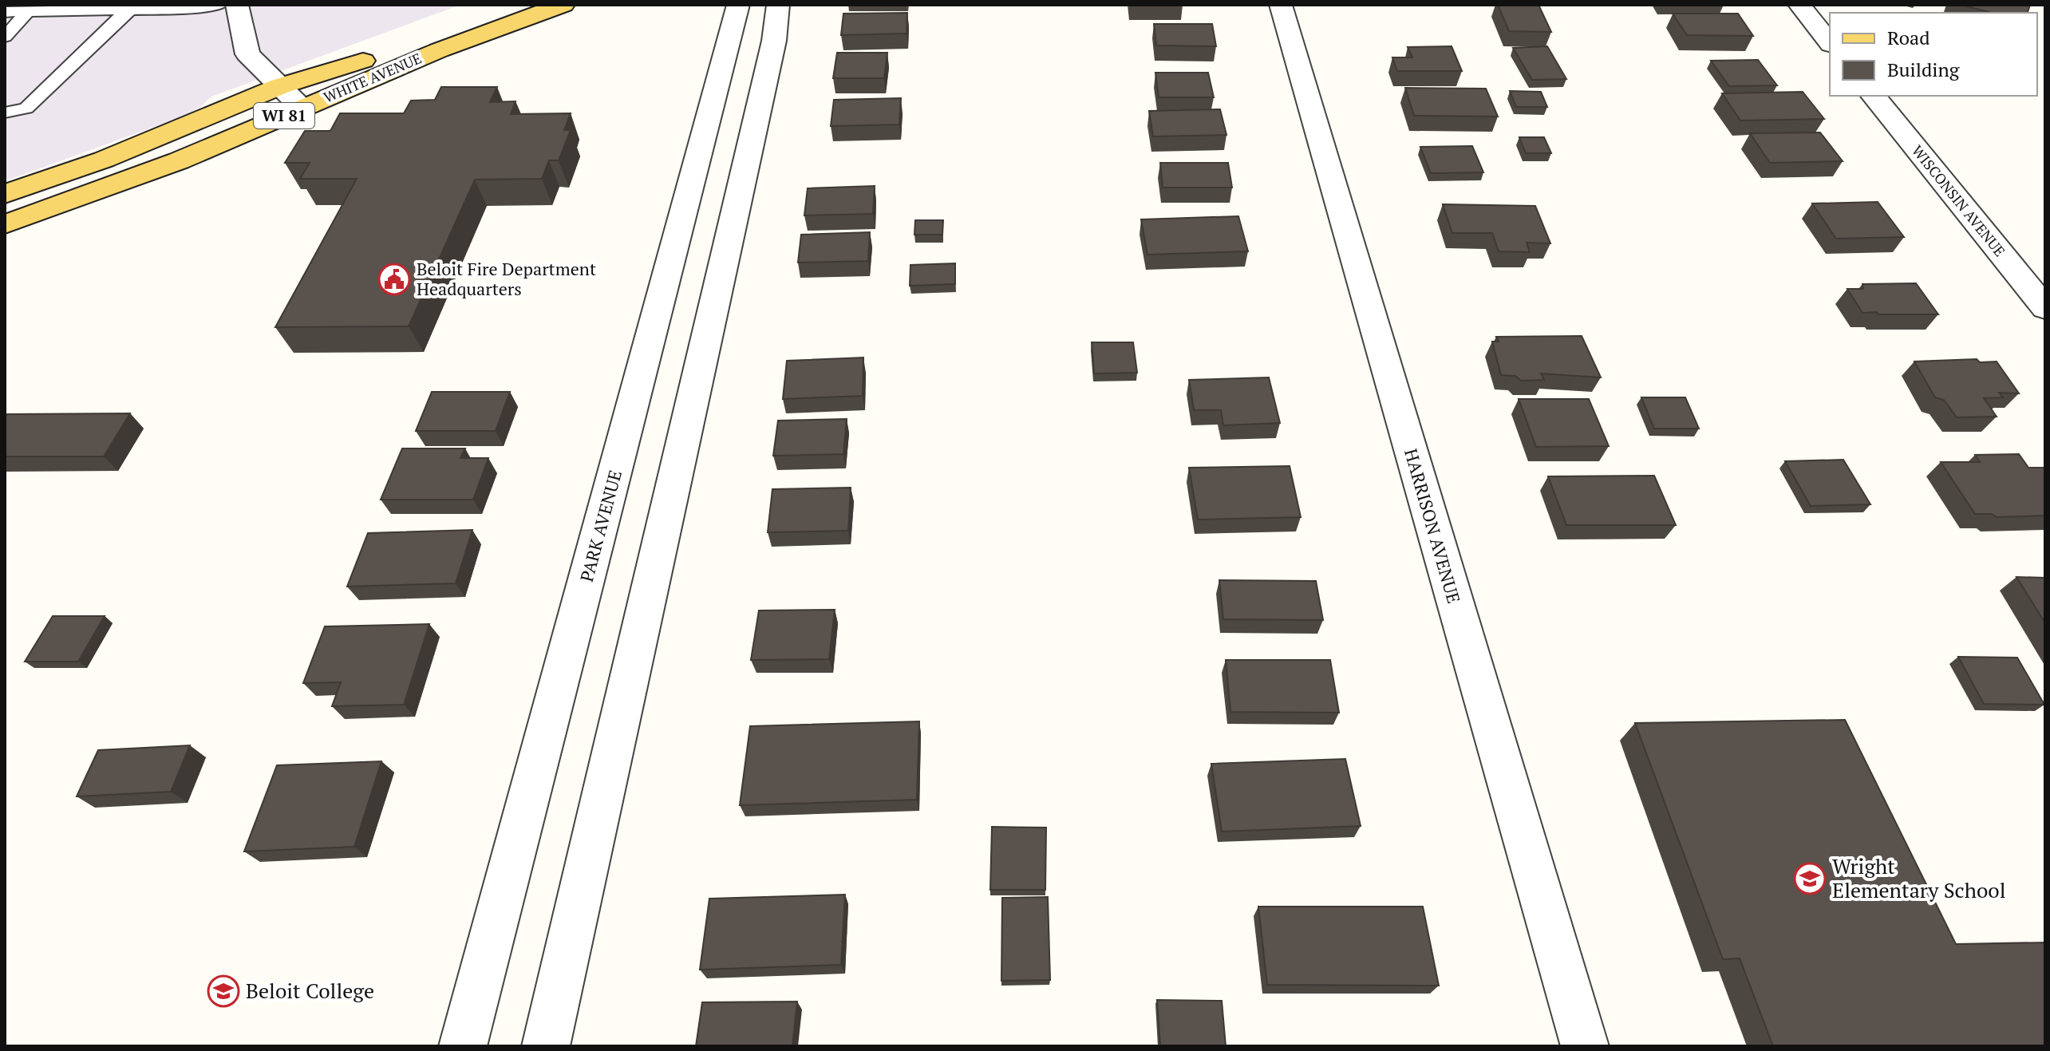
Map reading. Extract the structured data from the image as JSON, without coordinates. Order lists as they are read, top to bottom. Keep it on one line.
{"streets":{"main road":["WHITE AVENUE","WI 81"],"street":["WISCONSIN AVENUE","PARK AVENUE","HARRISON AVENUE"]},"places":{"public building":["Beloit Fire Department Headquarters"],"school or university":["Wright Elementary School","Beloit College"]},"legend":["Road","Building"]}
